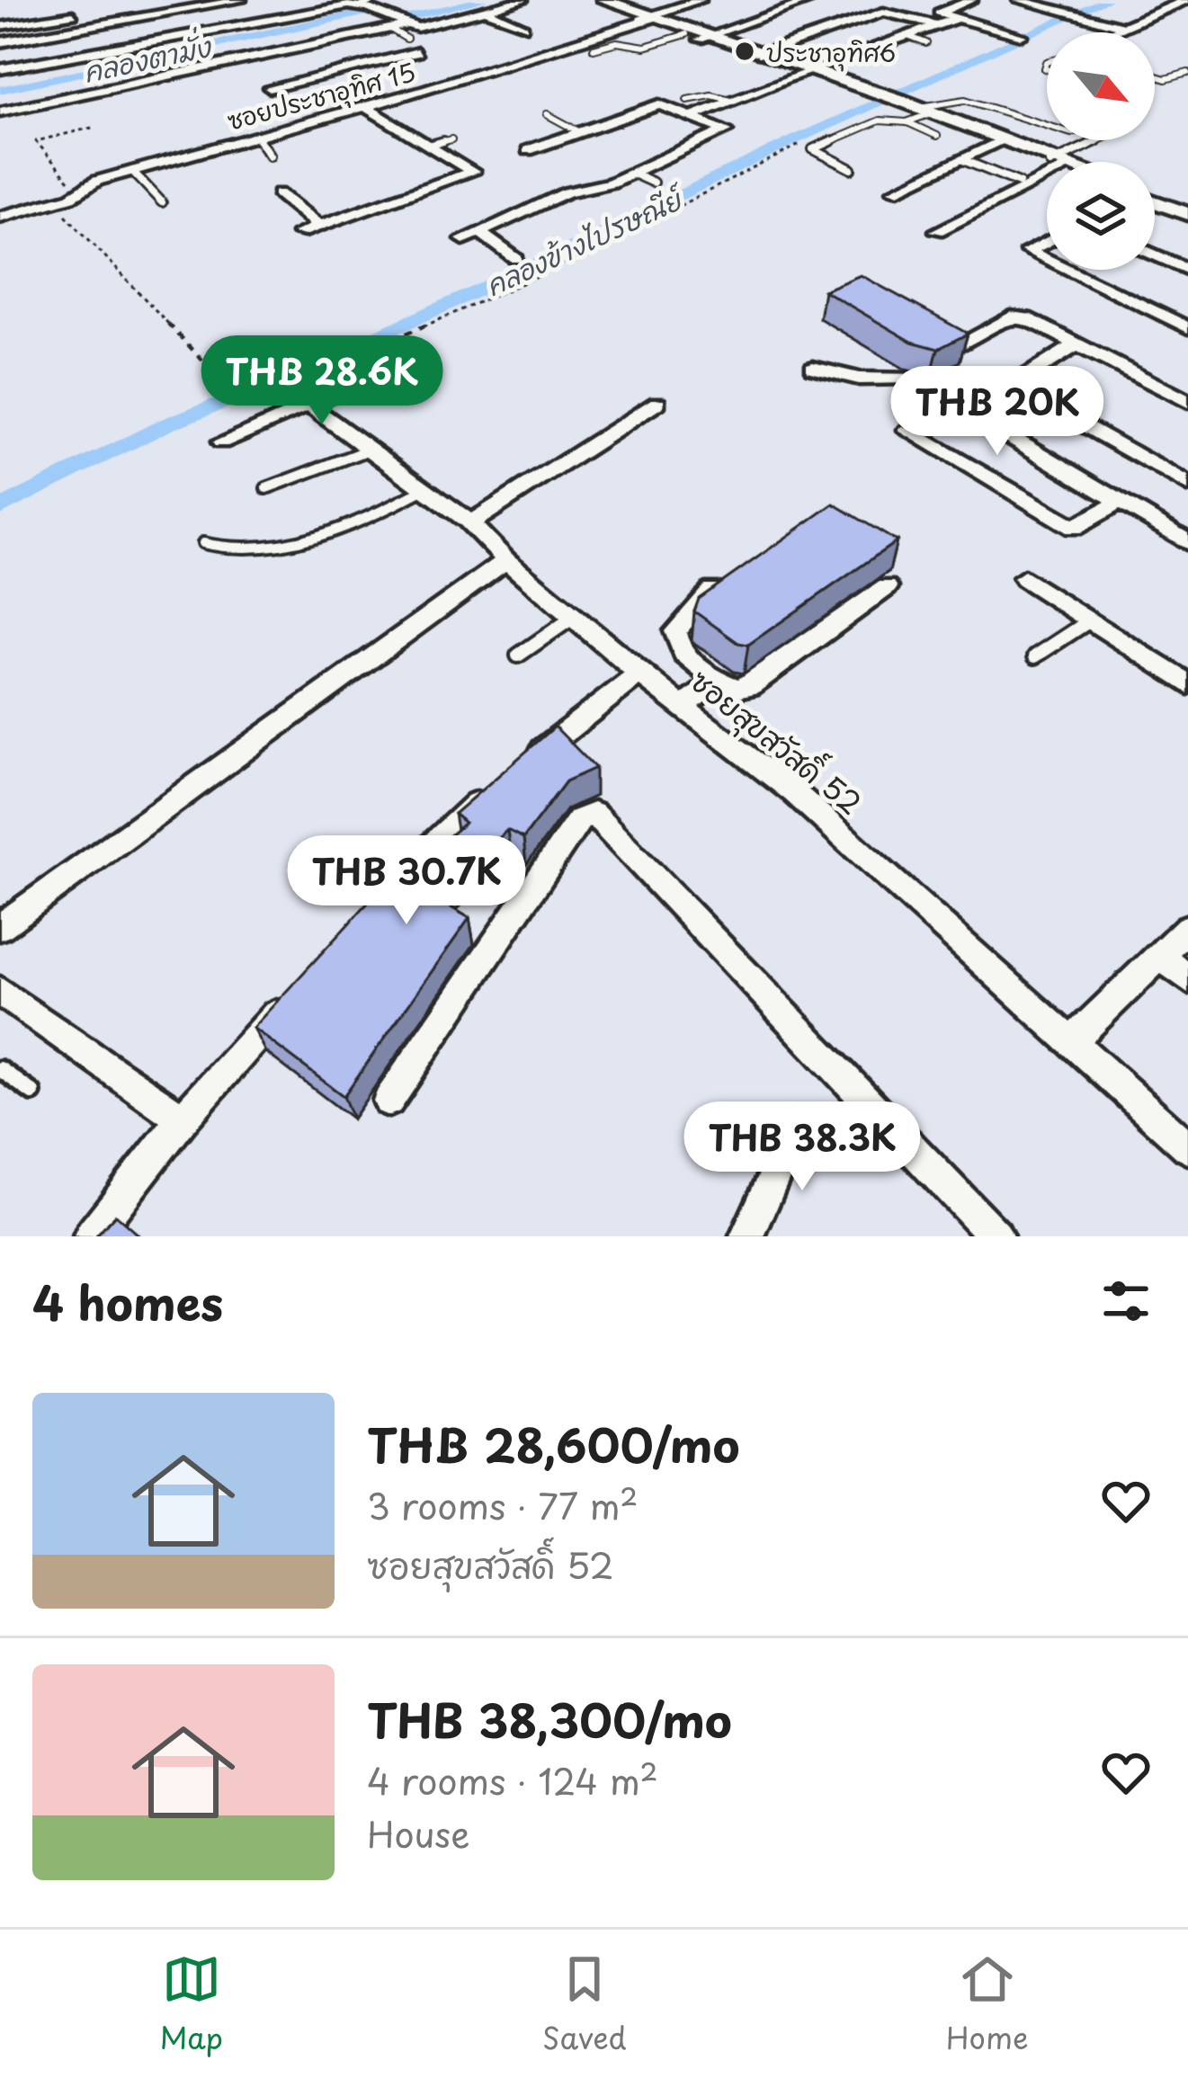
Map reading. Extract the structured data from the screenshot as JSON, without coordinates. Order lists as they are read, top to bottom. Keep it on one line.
{"streets":{"street":["ซอยประชาอุทิศ 15","ซอยสุขสวัสดิ์ 52"]},"water":["คลองตามั่ง","คลองข้างไปรษณีย์"],"places":["ประชาอุทิศ6"],"north":"bottom right","page":{"price":["THB 28.6K","THB 20K","THB 30.7K","THB 38.3K"],"heading":"4 homes","list":[{"name":"THB 28,600/mo","note":"3 rooms · 77 m² · ซอยสุขสวัสดิ์ 52"},{"name":"THB 38,300/mo","note":"4 rooms · 124 m² · House"}],"tabs":["Map","Saved","Home"]}}
